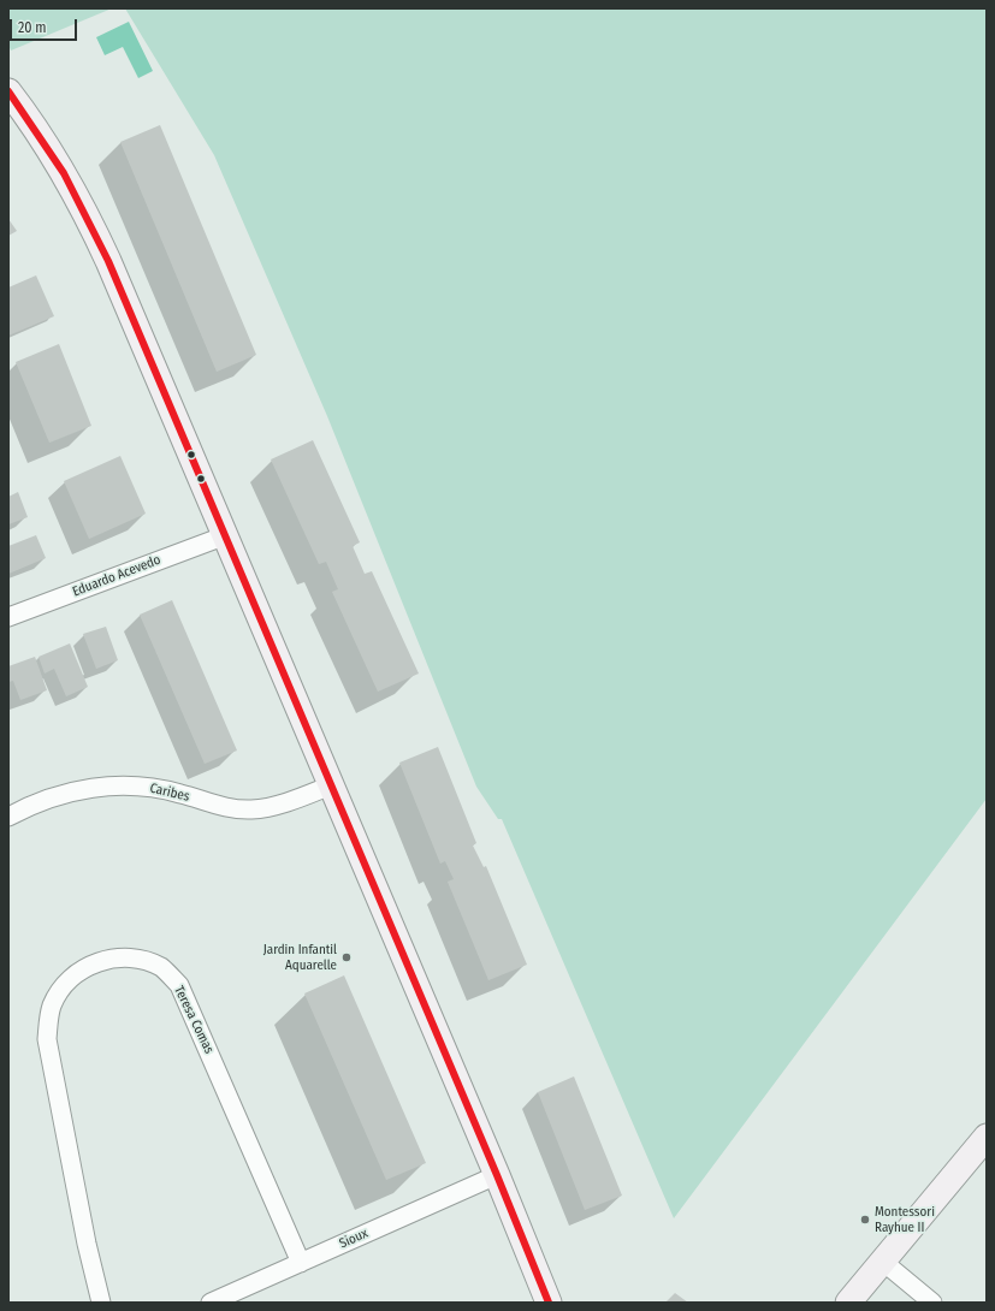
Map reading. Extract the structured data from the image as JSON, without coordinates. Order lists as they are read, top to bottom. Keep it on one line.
{"streets":{"street":["Eduardo Acevedo","Caribes","Teresa Comas","Sioux"]},"crossings":[["Teresa Comas","Sioux"]],"places":["Jardin Infantil Aquarelle","Montessori Rayhue II"],"scale_bar":"20 m"}
